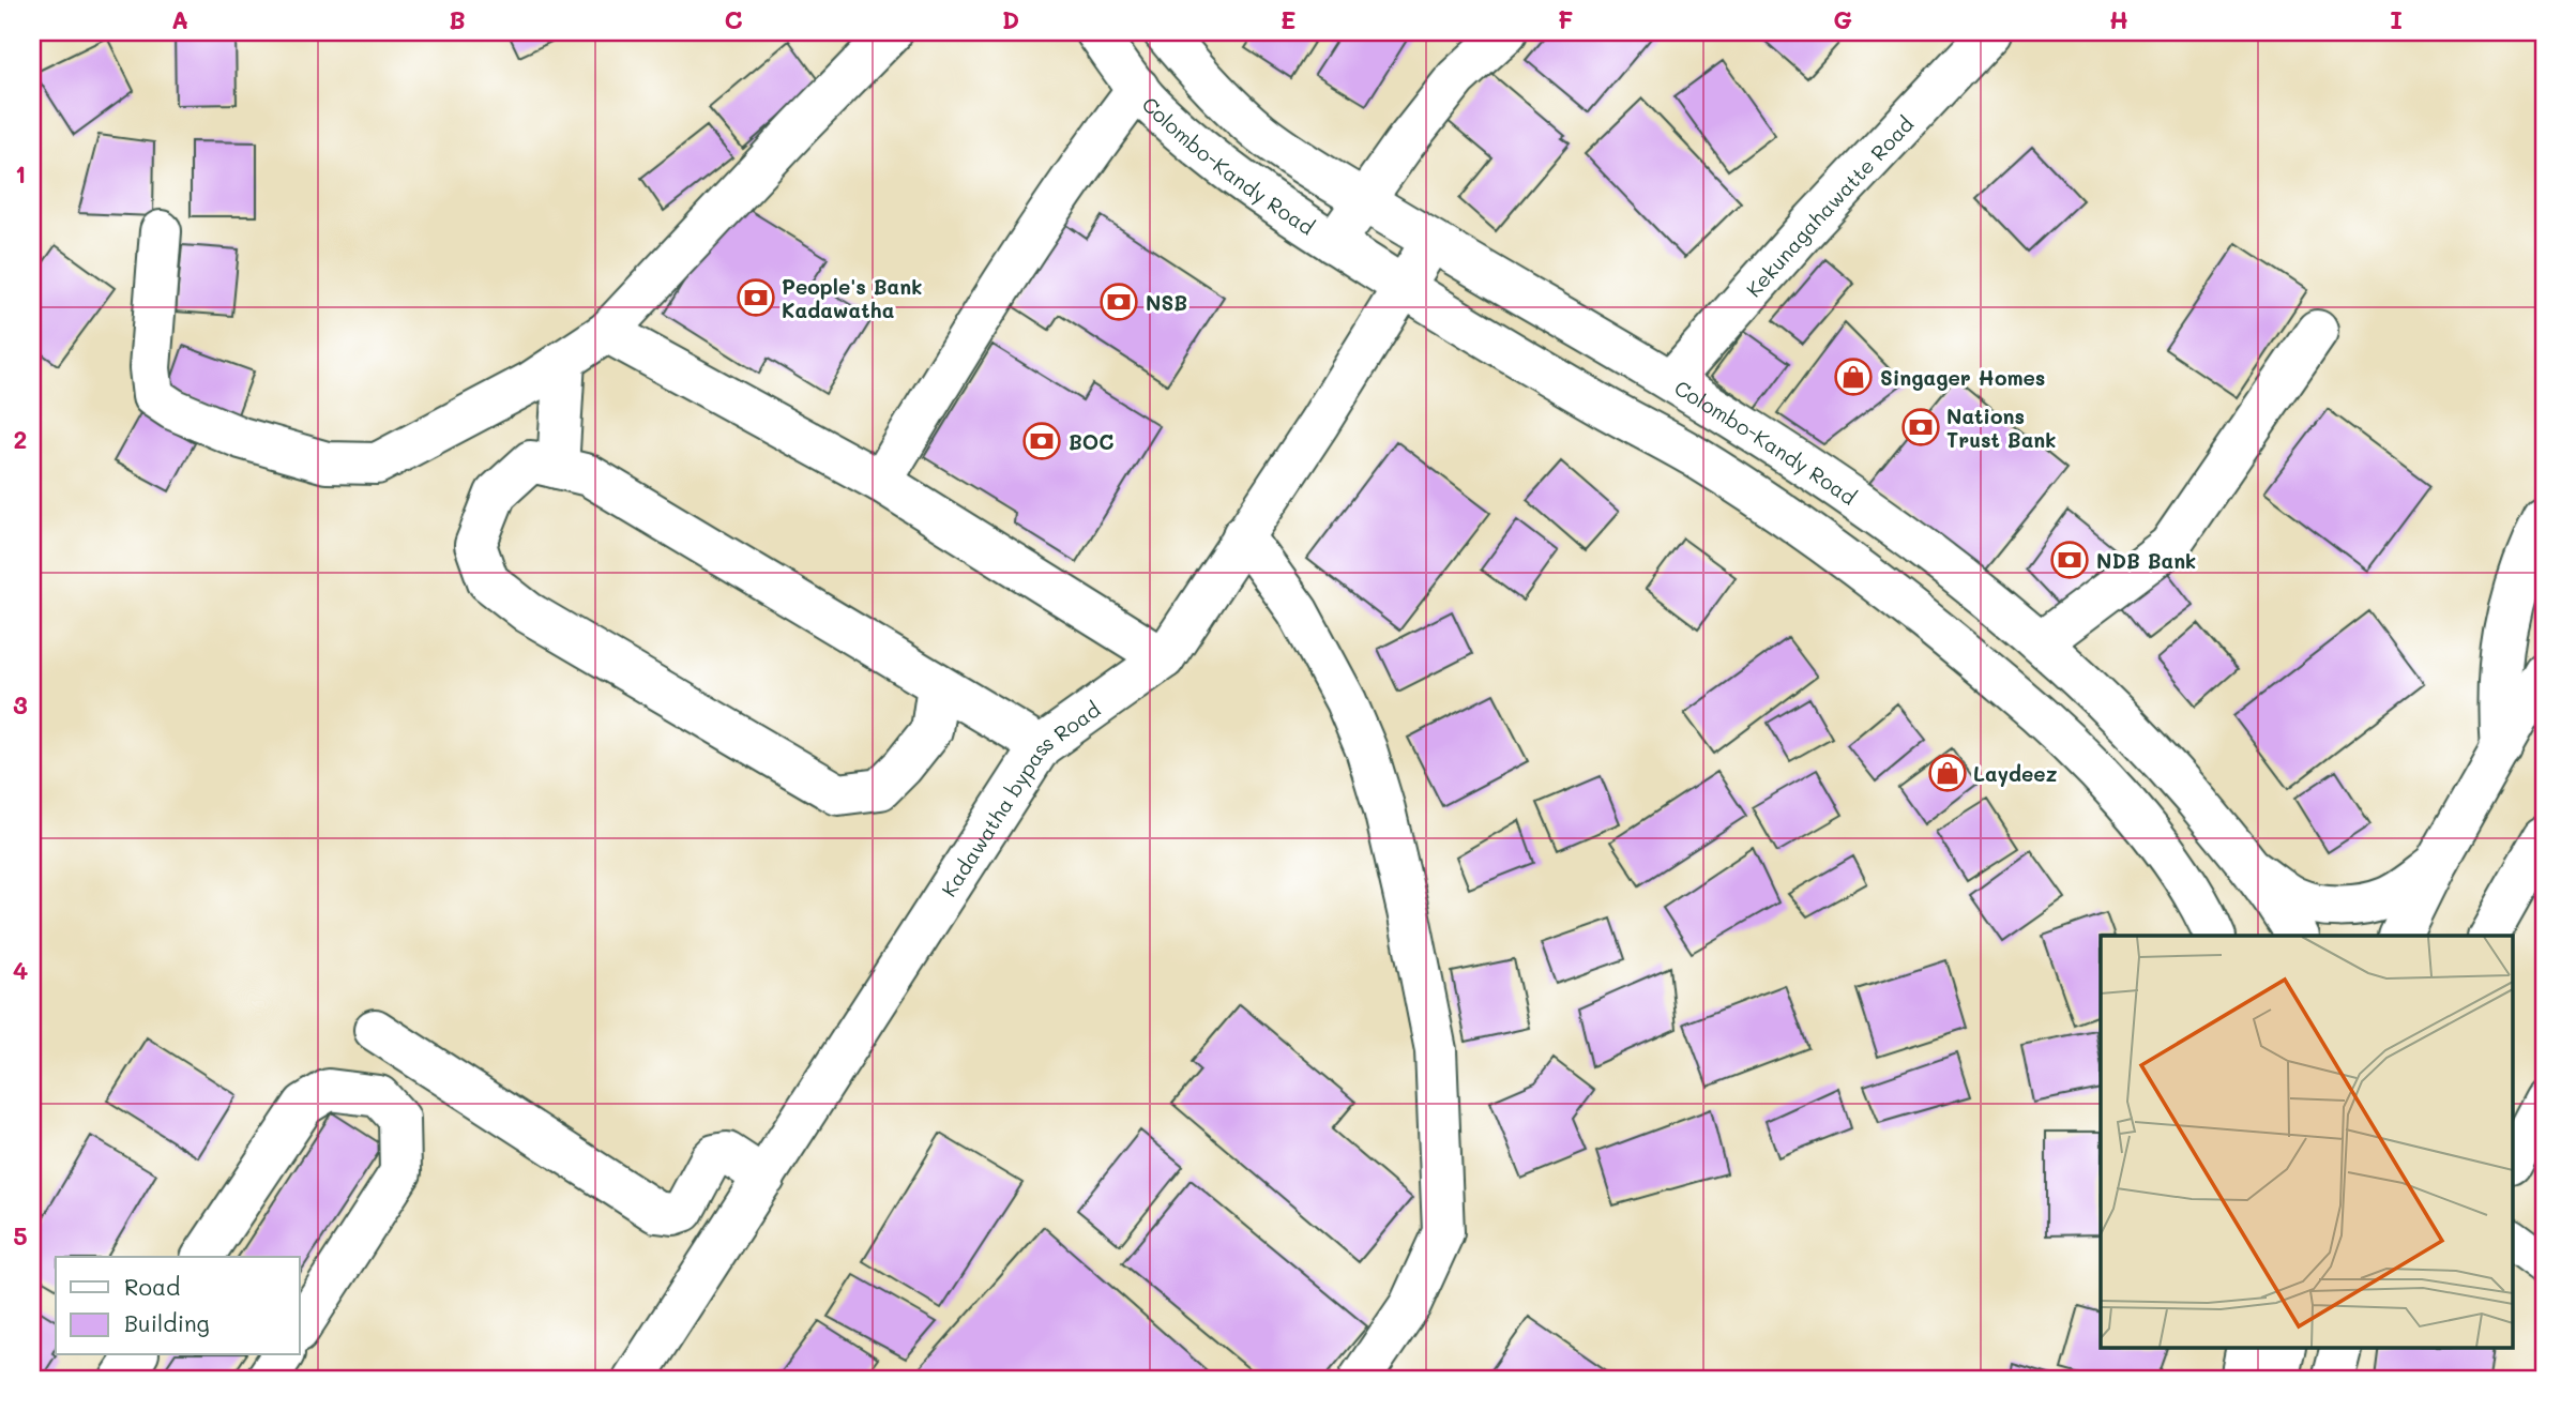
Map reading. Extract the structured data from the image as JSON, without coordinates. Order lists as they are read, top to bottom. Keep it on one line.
{"streets":{"main road":["Colombo-Kandy Road","Kekunagahawatte Road","Kadawatha bypass Road"]},"crossings":[["Colombo-Kandy Road","Kekunagahawatte Road"],["Colombo-Kandy Road","Kadawatha bypass Road"]],"places":{"bank":["People's Bank Kadawatha","NSB","Nations Trust Bank","BOC","NDB Bank"],"shop":["Singager Homes","Laydeez"]},"legend":["Road","Building"],"grid":{"columns":["A","B","C","D","E","F","G","H","I"],"rows":["1","2","3","4","5"]}}
